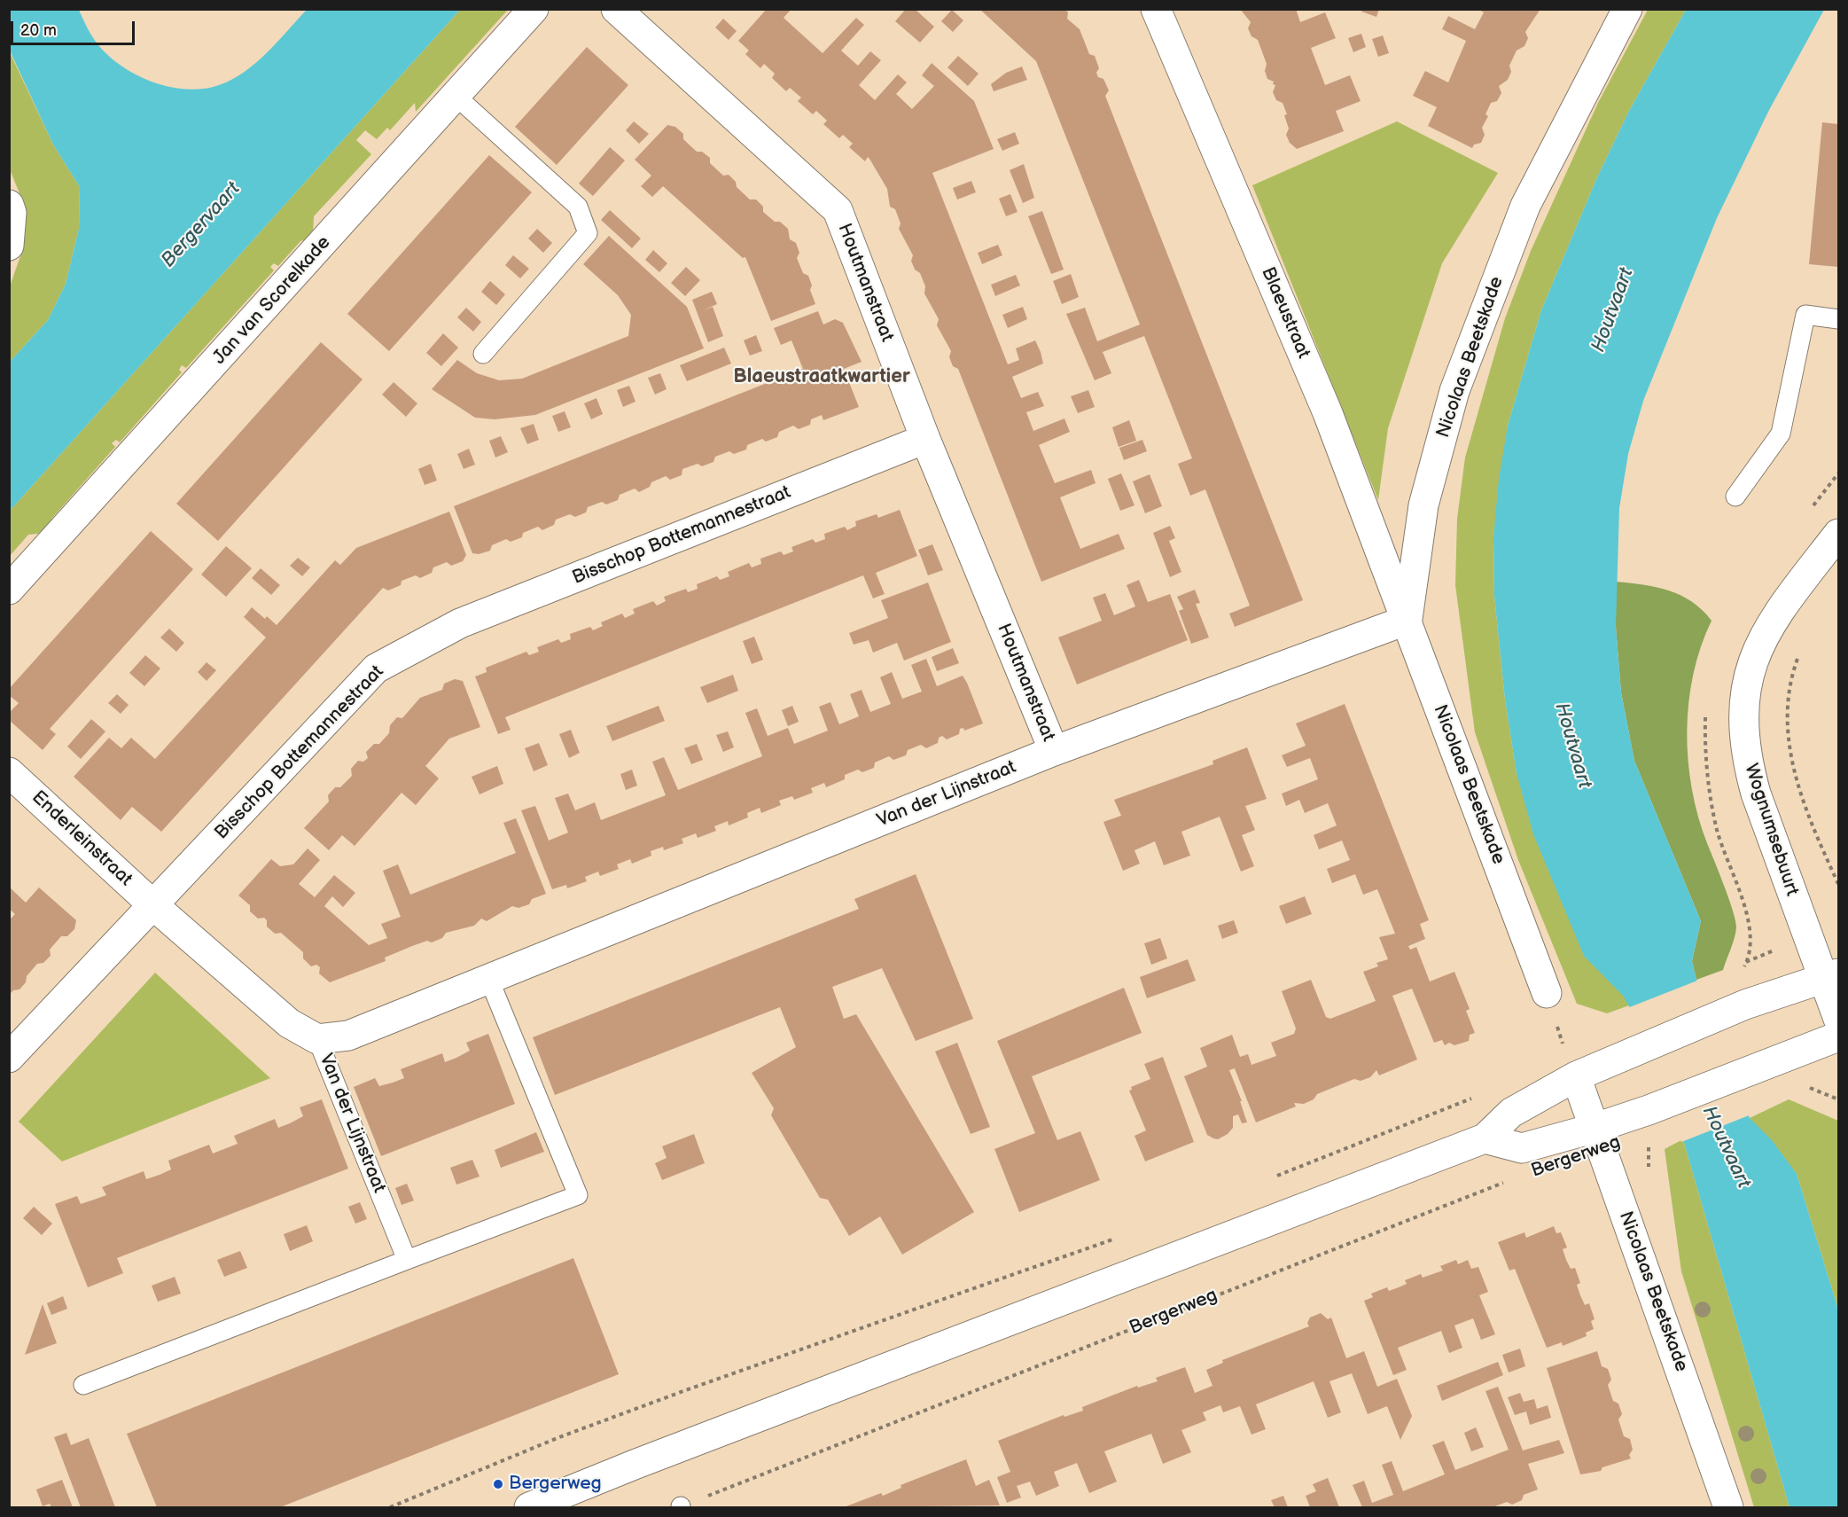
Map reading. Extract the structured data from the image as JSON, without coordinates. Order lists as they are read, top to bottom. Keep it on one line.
{"streets":{"street":["Houtmanstraat","Jan van Scorelkade","Blaeustraat","Nicolaas Beetskade","Bisschop Bottemannestraat","Van der Lijnstraat","Wognumsebuurt","Enderleinstraat","Bergerweg"]},"crossings":[["Houtmanstraat","Bisschop Bottemannestraat"],["Houtmanstraat","Van der Lijnstraat"],["Blaeustraat","Nicolaas Beetskade"],["Blaeustraat","Van der Lijnstraat"],["Nicolaas Beetskade","Van der Lijnstraat"],["Nicolaas Beetskade","Bergerweg"],["Bisschop Bottemannestraat","Enderleinstraat"],["Van der Lijnstraat","Enderleinstraat"]],"districts":["Blaeustraatkwartier"],"water":["Bergervaart","Houtvaart"],"places":["Bergerweg"],"scale_bar":"20 m"}
